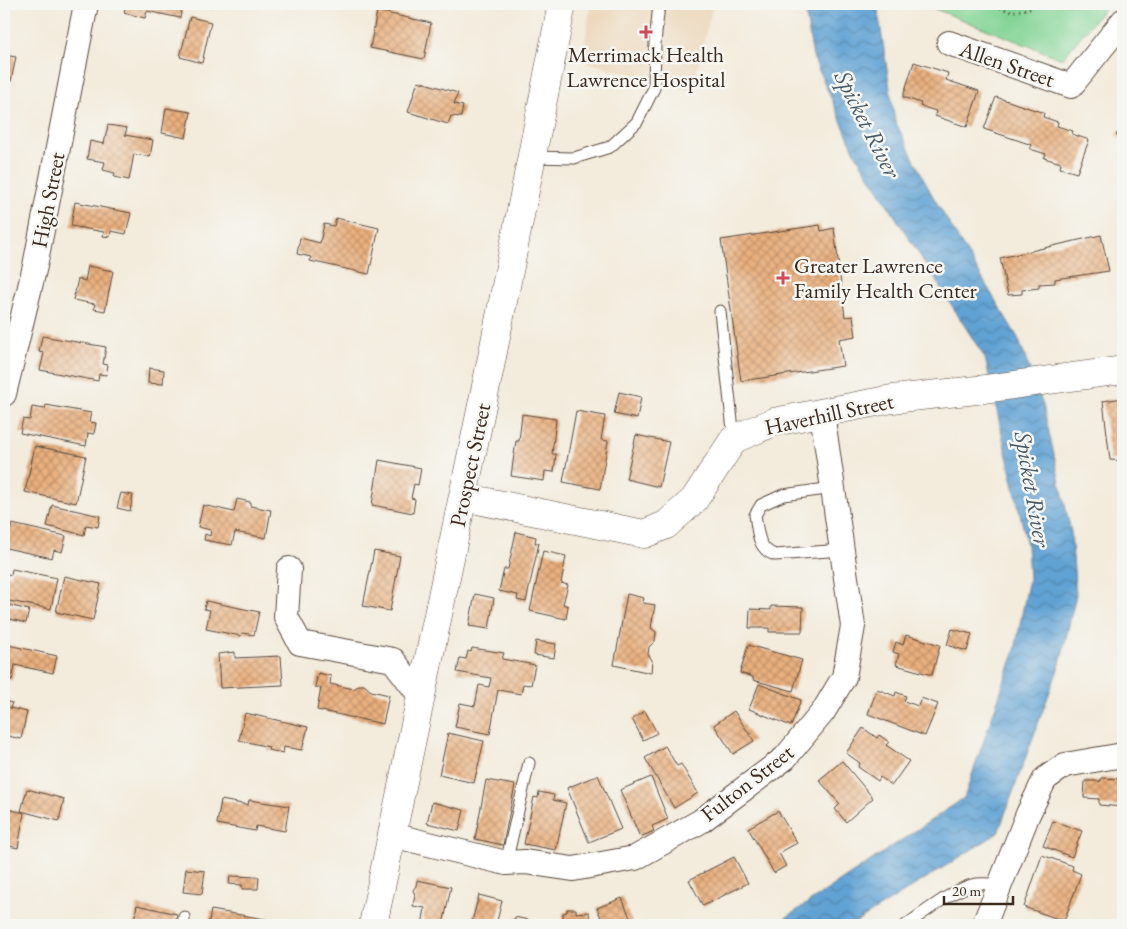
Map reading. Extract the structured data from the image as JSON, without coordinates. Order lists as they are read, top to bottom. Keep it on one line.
{"streets":{"street":["Allen Street","High Street","Haverhill Street","Prospect Street","Fulton Street"]},"crossings":[["Haverhill Street","Prospect Street"],["Haverhill Street","Fulton Street"],["Prospect Street","Fulton Street"]],"water":["Spicket River"],"places":{"health":["Merrimack Health Lawrence Hospital","Greater Lawrence Family Health Center"]},"scale_bar":"20 m"}
